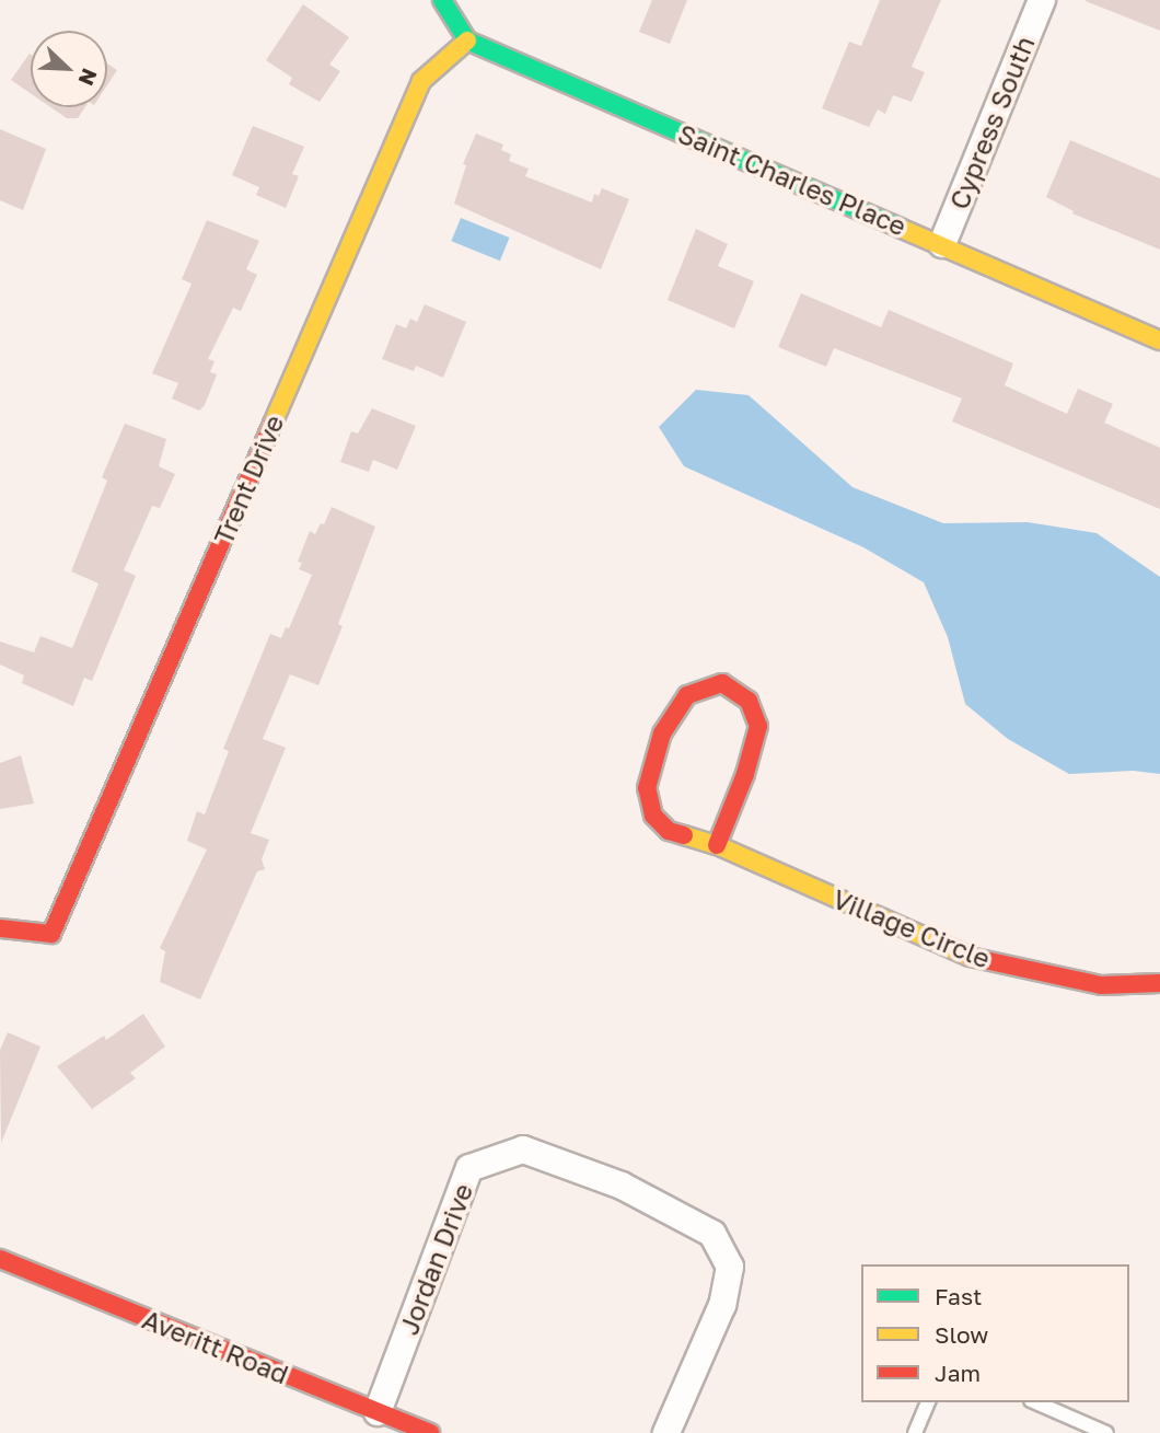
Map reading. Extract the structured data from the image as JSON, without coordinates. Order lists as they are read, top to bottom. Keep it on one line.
{"streets":{"street":["Cypress South","Saint Charles Place","Trent Drive","Village Circle","Jordan Drive","Averitt Road"]},"crossings":[["Cypress South","Saint Charles Place"],["Saint Charles Place","Trent Drive"],["Jordan Drive","Averitt Road"]],"legend":["Fast","Slow","Jam"],"north":"bottom right"}
